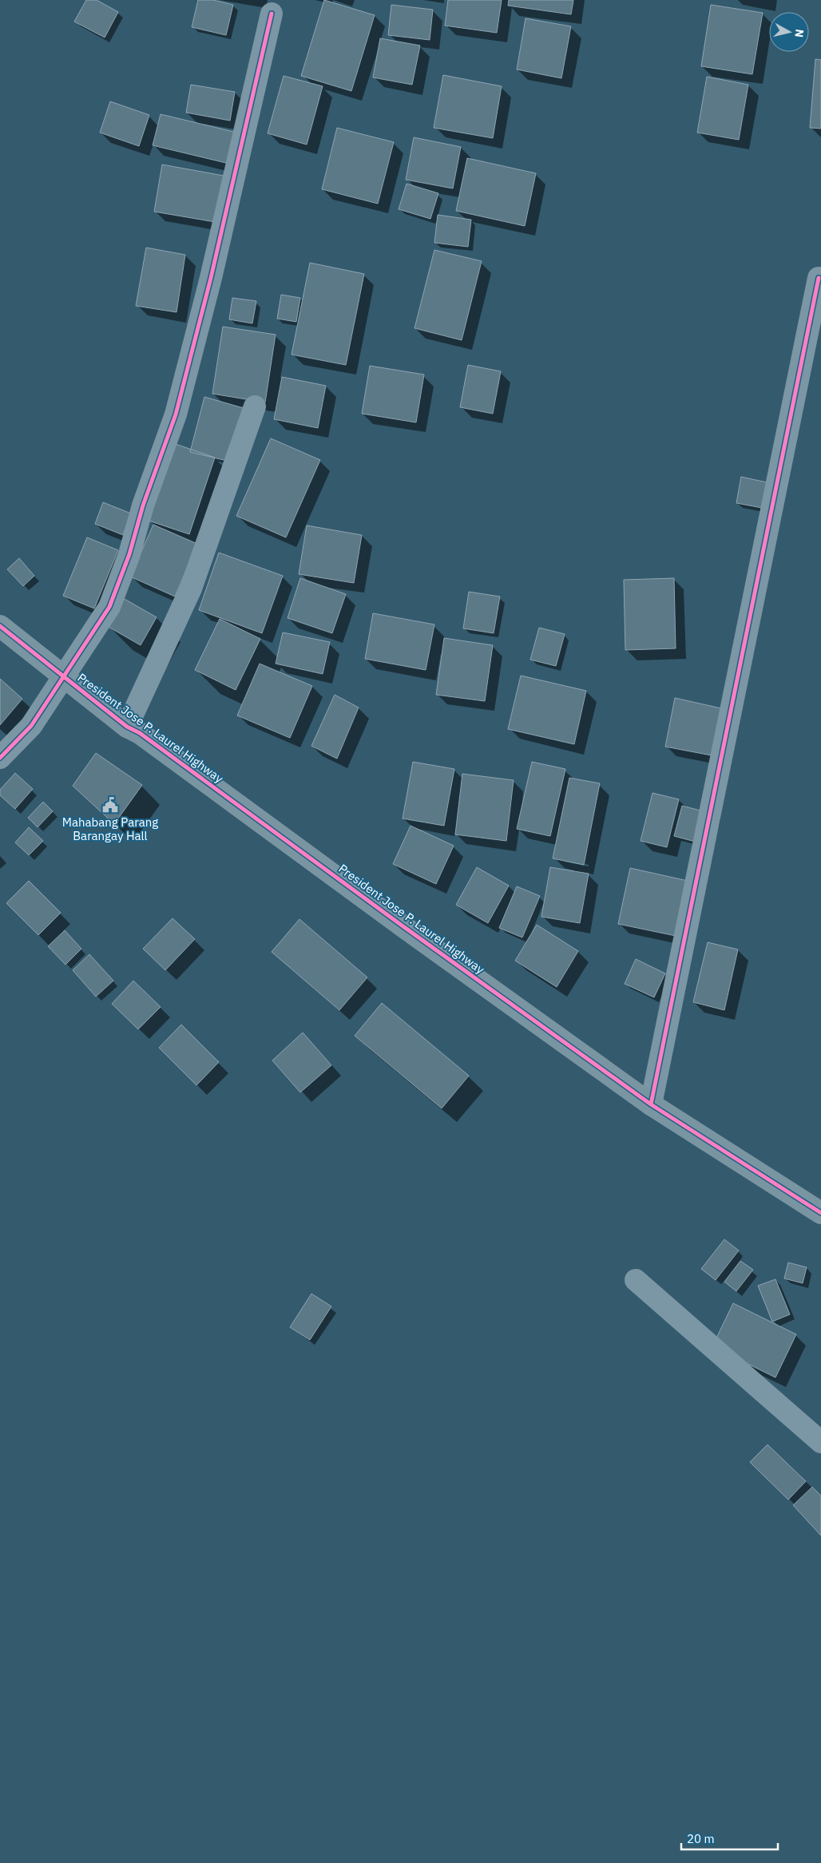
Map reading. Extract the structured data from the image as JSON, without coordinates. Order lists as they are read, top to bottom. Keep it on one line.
{"streets":{"highway":["President Jose P. Laurel Highway"]},"places":{"public building":["Mahabang Parang Barangay Hall"]},"scale_bar":"20 m","north":"right"}
